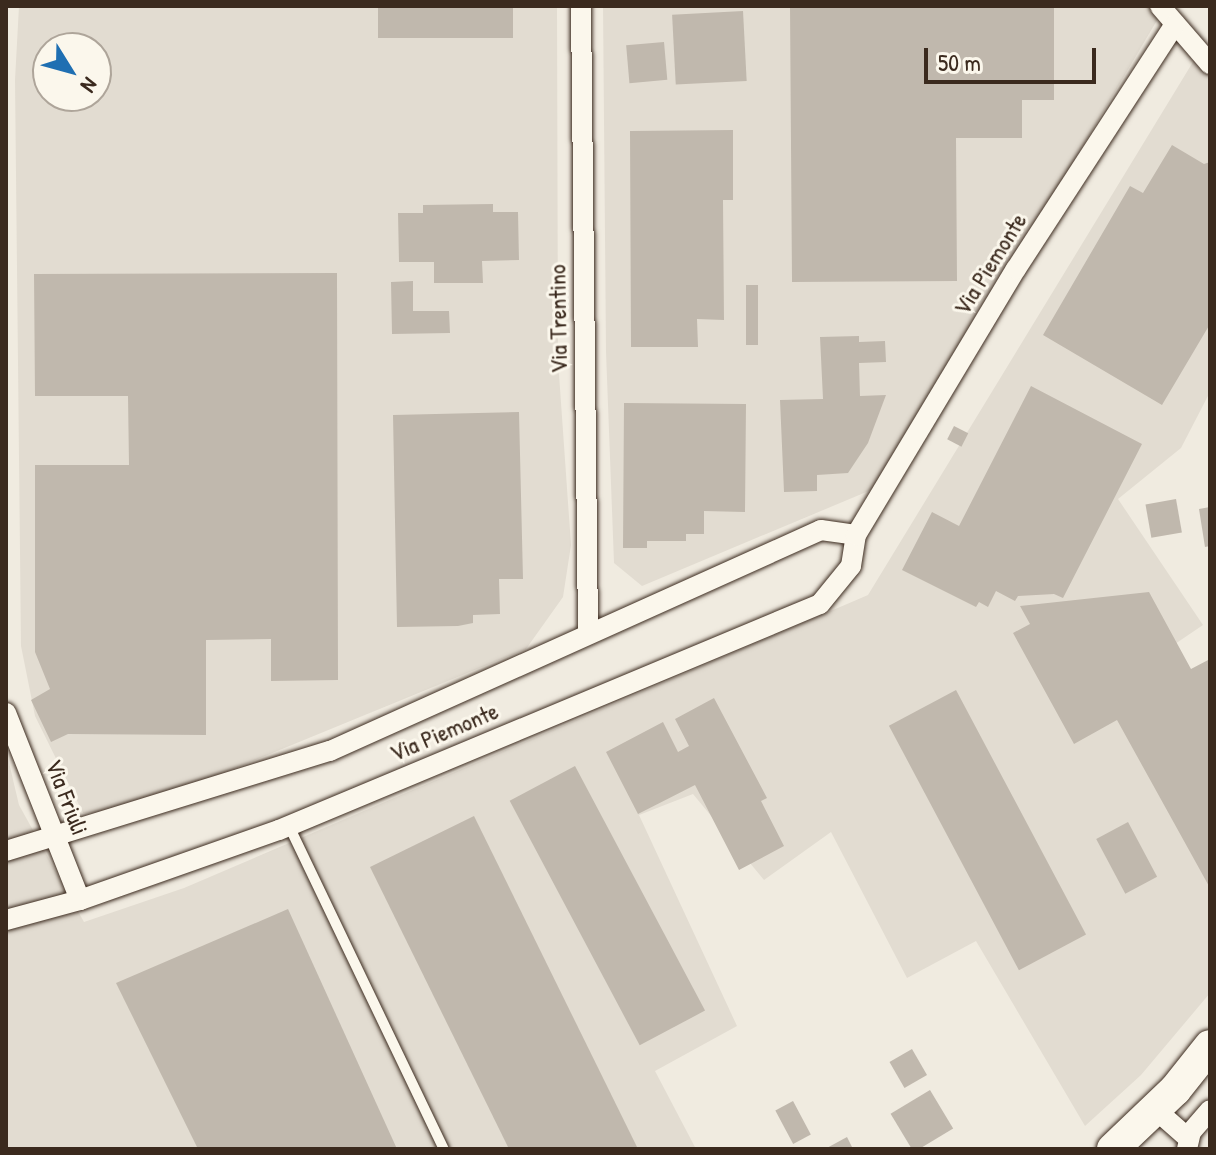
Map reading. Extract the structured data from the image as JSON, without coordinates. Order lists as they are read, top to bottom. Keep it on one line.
{"streets":{"street":["Via Piemonte","Via Trentino","Via Friuli"]},"crossings":[["Via Piemonte","Via Trentino"],["Via Piemonte","Via Friuli"]],"scale_bar":"50 m","north":"bottom right"}
